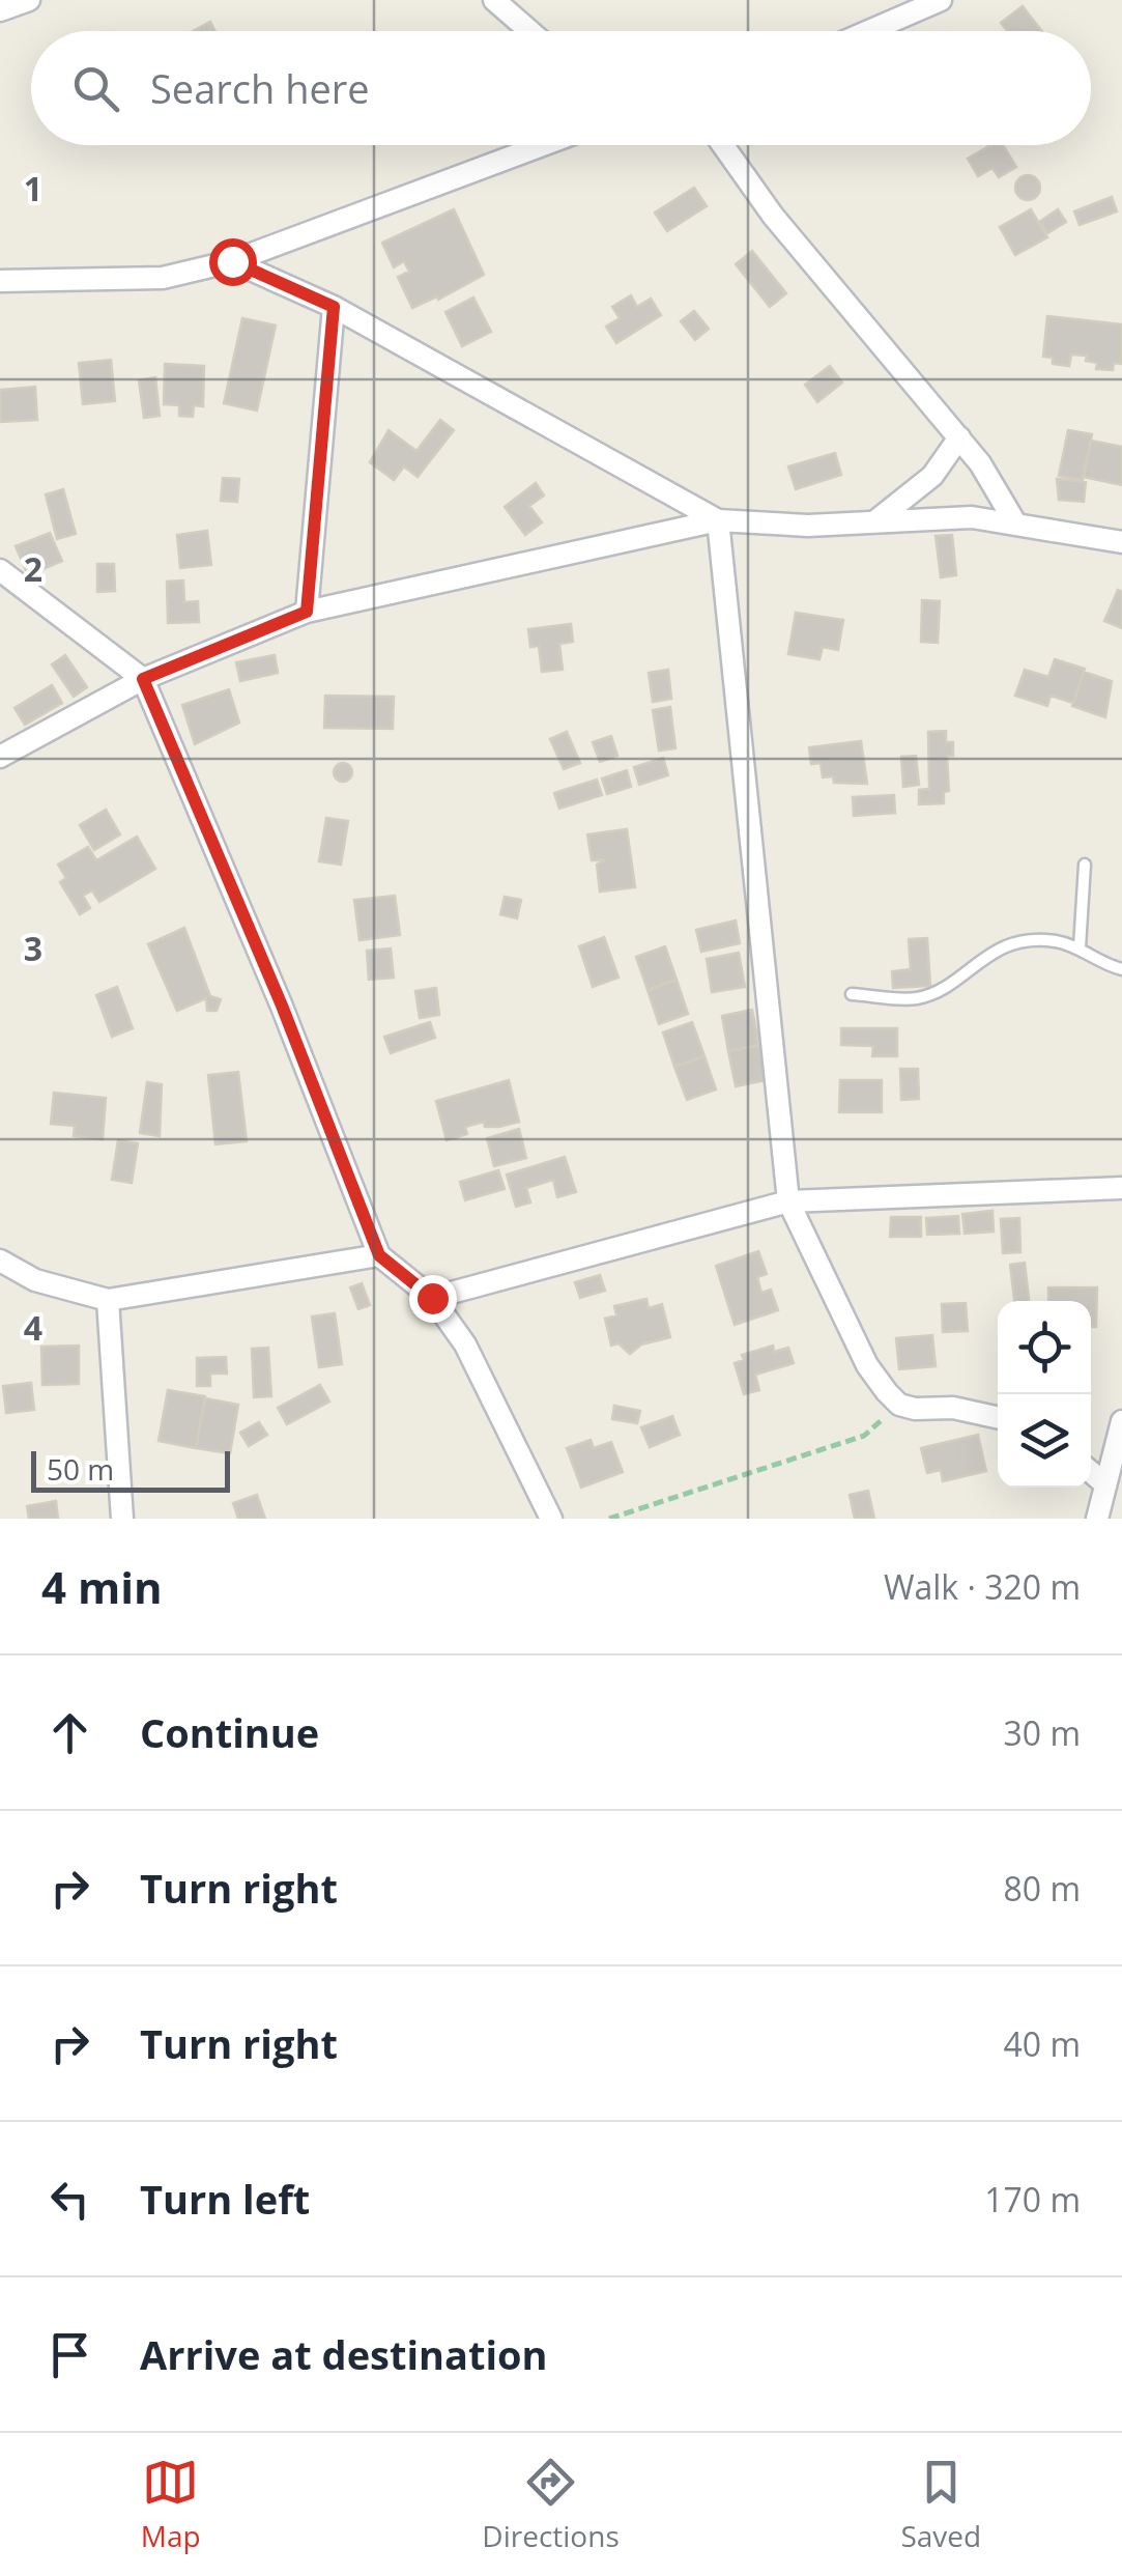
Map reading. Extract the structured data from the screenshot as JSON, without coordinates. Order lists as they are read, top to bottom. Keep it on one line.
{"scale_bar":"50 m","page":{"search":"Search here","scale":"50 m","heading":["4 min","Walk · 320 m"],"list":[["Continue","30 m"],["Turn right","80 m"],["Turn right","40 m"],["Turn left","170 m"],"Arrive at destination"],"nav":["Map","Directions","Saved"]},"grid":{"rows":["1","2","3","4"]}}
